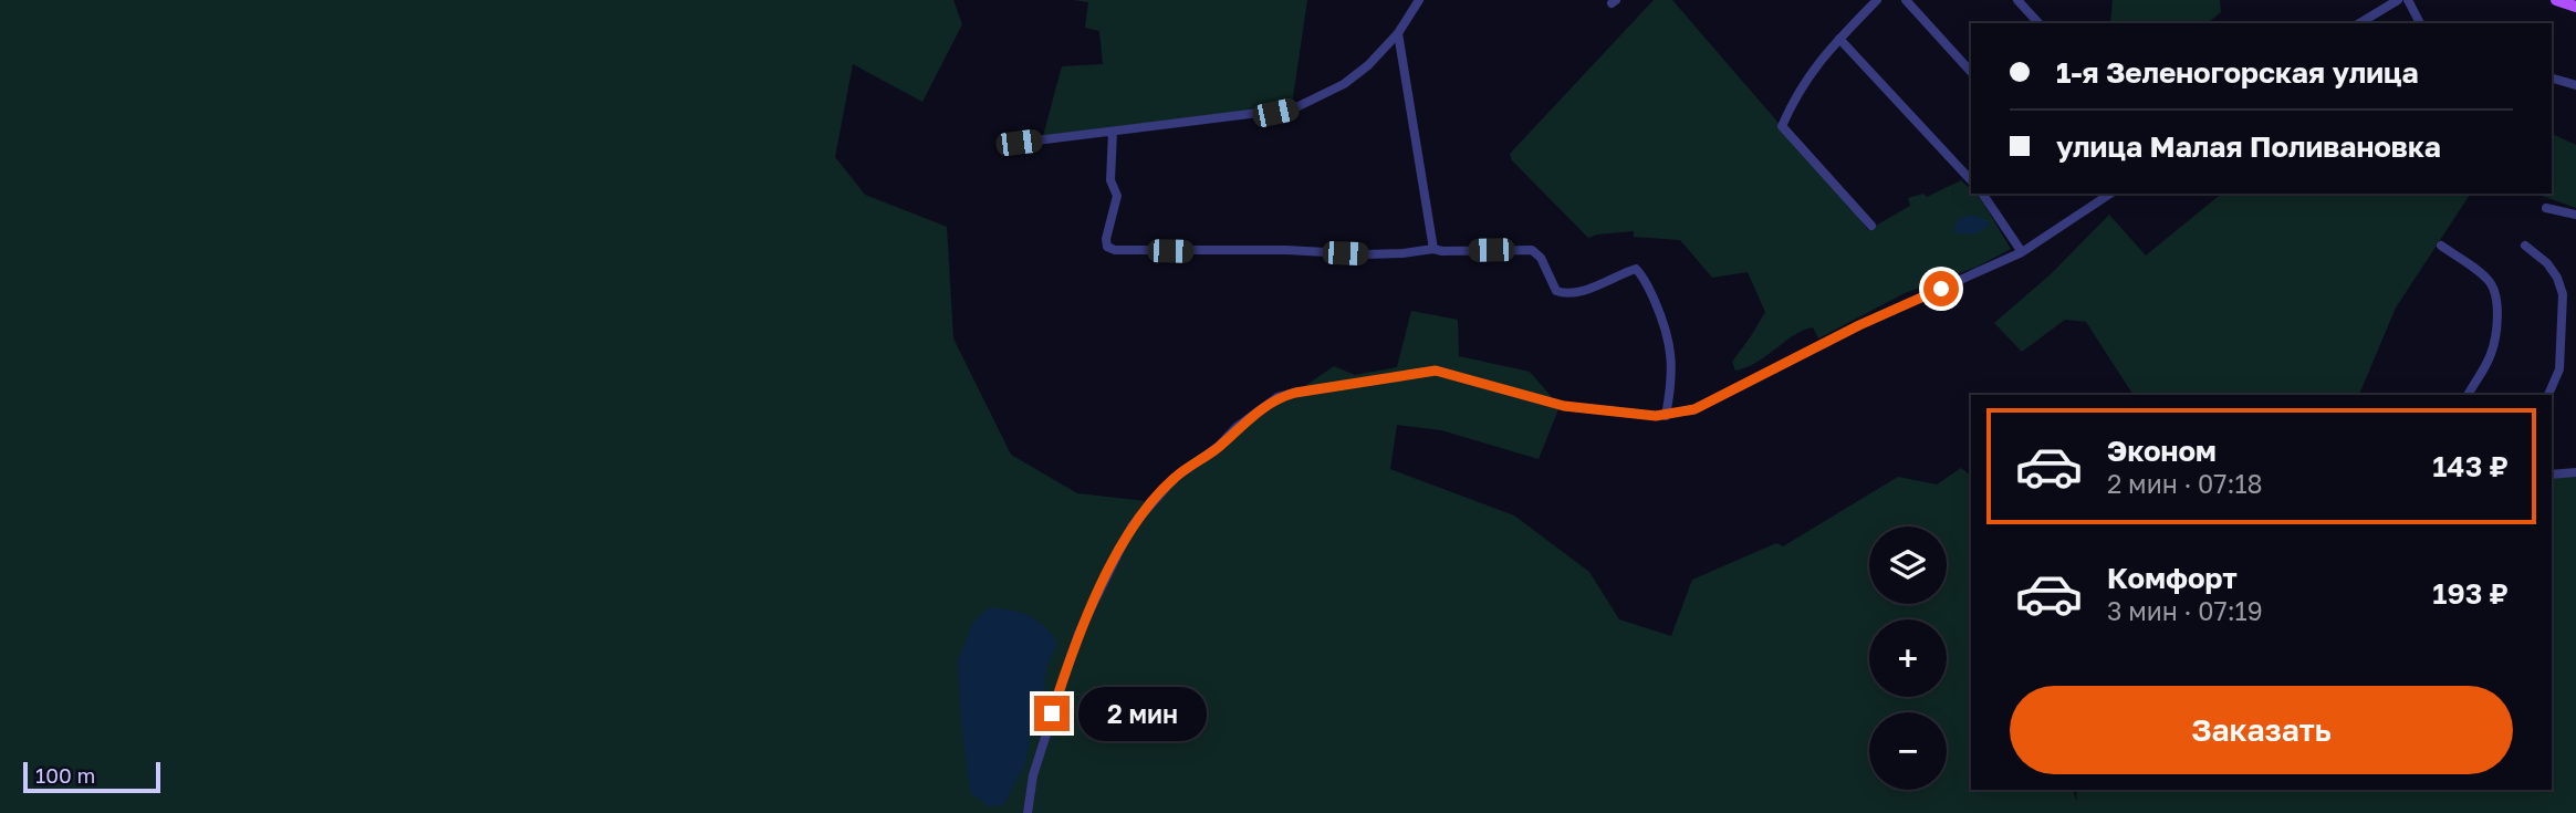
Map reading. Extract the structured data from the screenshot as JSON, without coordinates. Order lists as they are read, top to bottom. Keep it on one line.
{"scale_bar":"100 m","page":{"banner":["1-я Зеленогорская улица","улица Малая Поливановка"],"list":[{"name":"Эконом","note":"2 мин · 07:18","value":"143 ₽"},{"name":"Комфорт","note":"3 мин · 07:19","value":"193 ₽"}],"map_buttons":["+","−"],"buttons":"Заказать","bubble":"2 мин","scale":"100 m"}}
